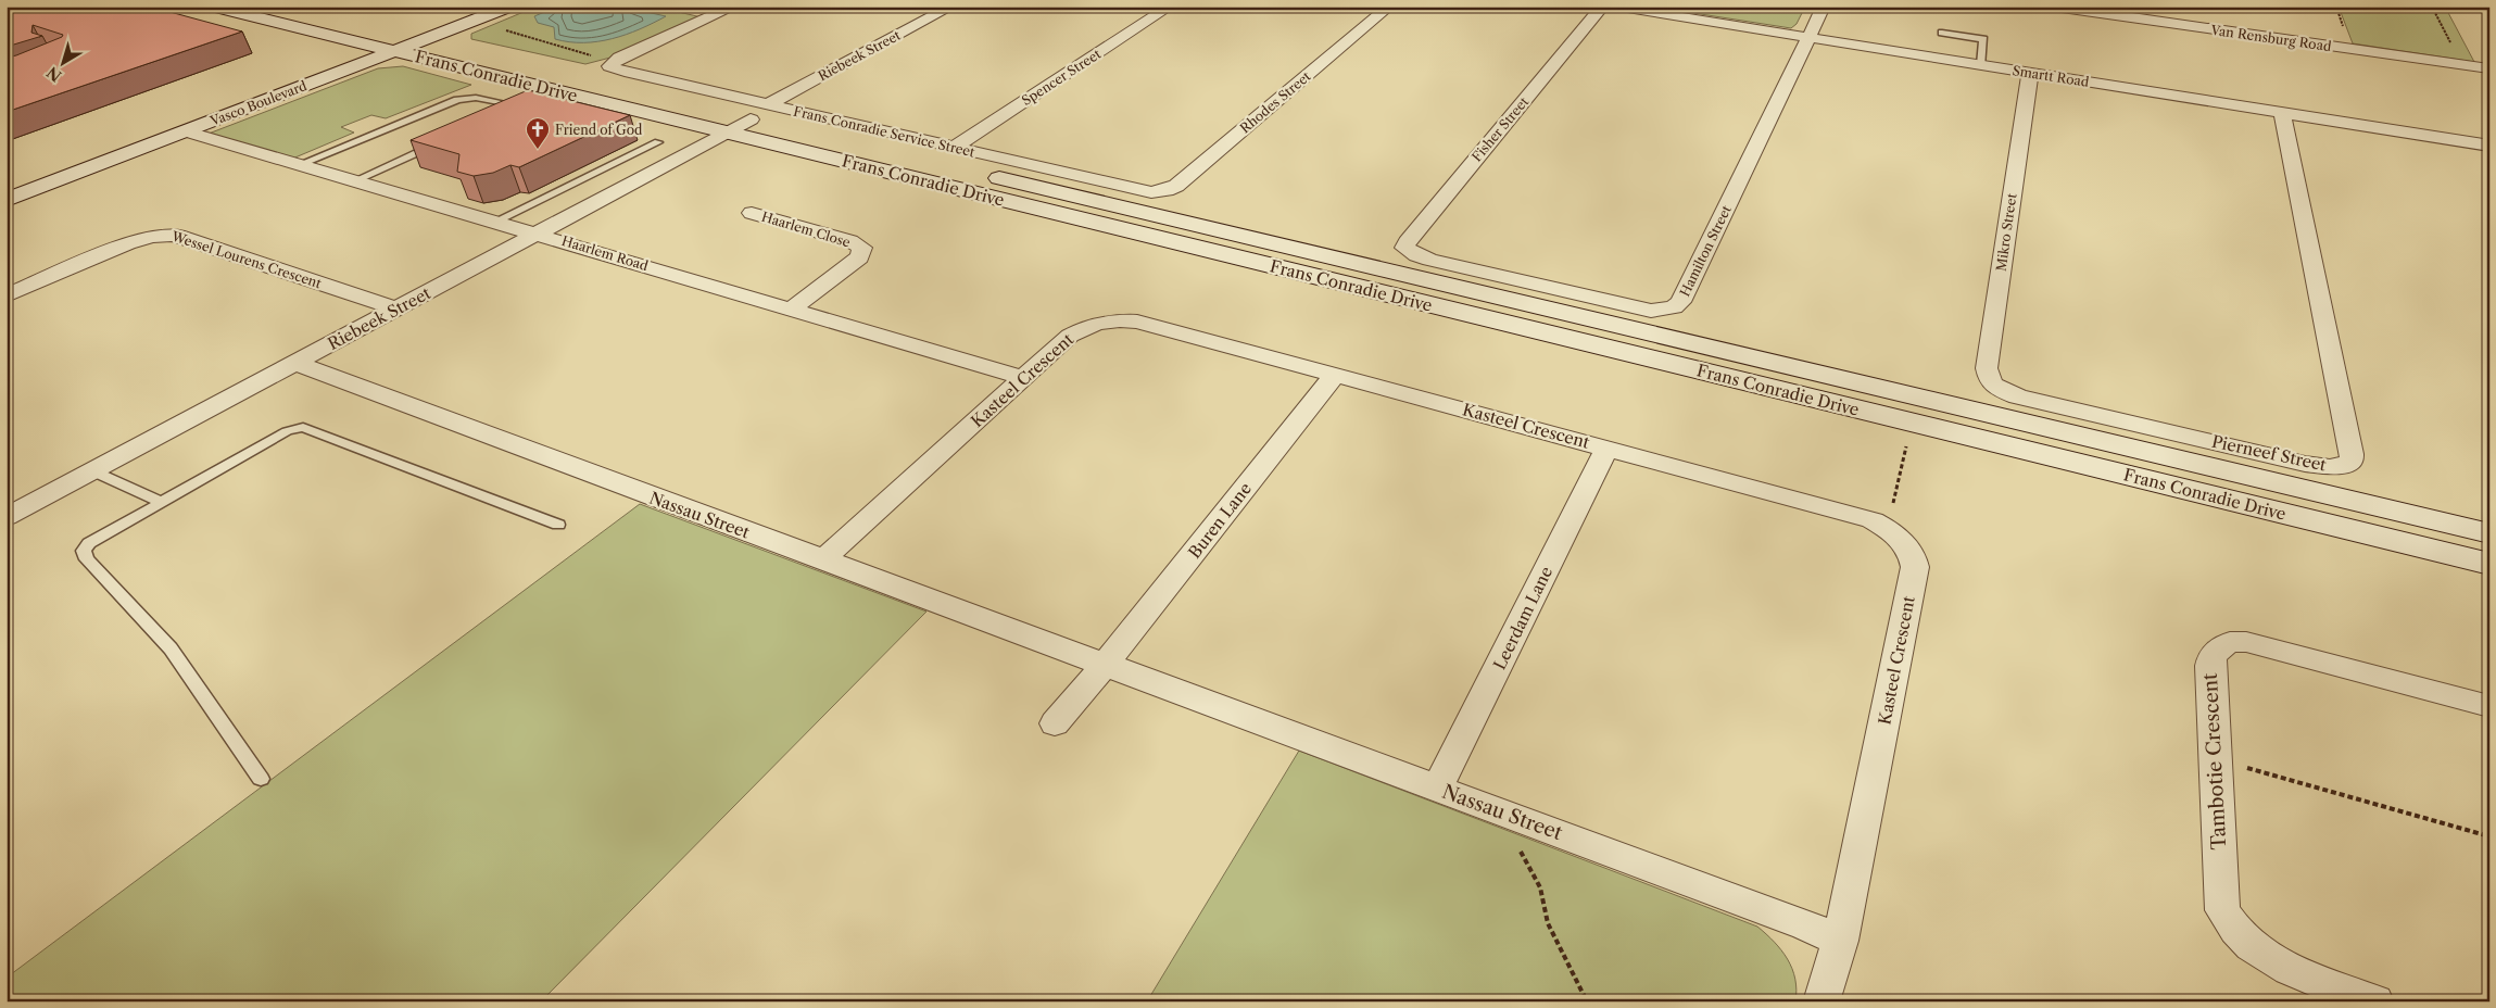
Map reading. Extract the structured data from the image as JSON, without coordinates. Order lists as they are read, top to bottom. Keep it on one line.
{"streets":{"main road":["Frans Conradie Drive","Vasco Boulevard"],"street":["Van Rensburg Road","Riebeek Street","Smartt Road","Spencer Street","Rhodes Street","Fisher Street","Frans Conradie Service Street","Haarlem Close","Mikro Street","Hamilton Street","Haarlem Road","Wessel Lourens Crescent","Kasteel Crescent","Pierneef Street","Nassau Street","Buren Lane","Leerdam Lane","Tambotie Crescent"]},"crossings":[["Riebeek Street","Frans Conradie Drive"],["Riebeek Street","Frans Conradie Service Street"],["Riebeek Street","Haarlem Road"],["Riebeek Street","Wessel Lourens Crescent"],["Riebeek Street","Nassau Street"],["Frans Conradie Drive","Vasco Boulevard"],["Frans Conradie Drive","Frans Conradie Service Street"],["Smartt Road","Mikro Street"],["Smartt Road","Hamilton Street"],["Smartt Road","Pierneef Street"],["Spencer Street","Frans Conradie Service Street"],["Rhodes Street","Frans Conradie Service Street"],["Vasco Boulevard","Haarlem Road"],["Fisher Street","Hamilton Street"],["Haarlem Close","Haarlem Road"],["Mikro Street","Pierneef Street"],["Haarlem Road","Kasteel Crescent"],["Kasteel Crescent","Nassau Street"],["Kasteel Crescent","Buren Lane"],["Kasteel Crescent","Leerdam Lane"],["Nassau Street","Buren Lane"],["Nassau Street","Leerdam Lane"]],"places":{"church":["Friend of God"]},"north":"bottom left"}
